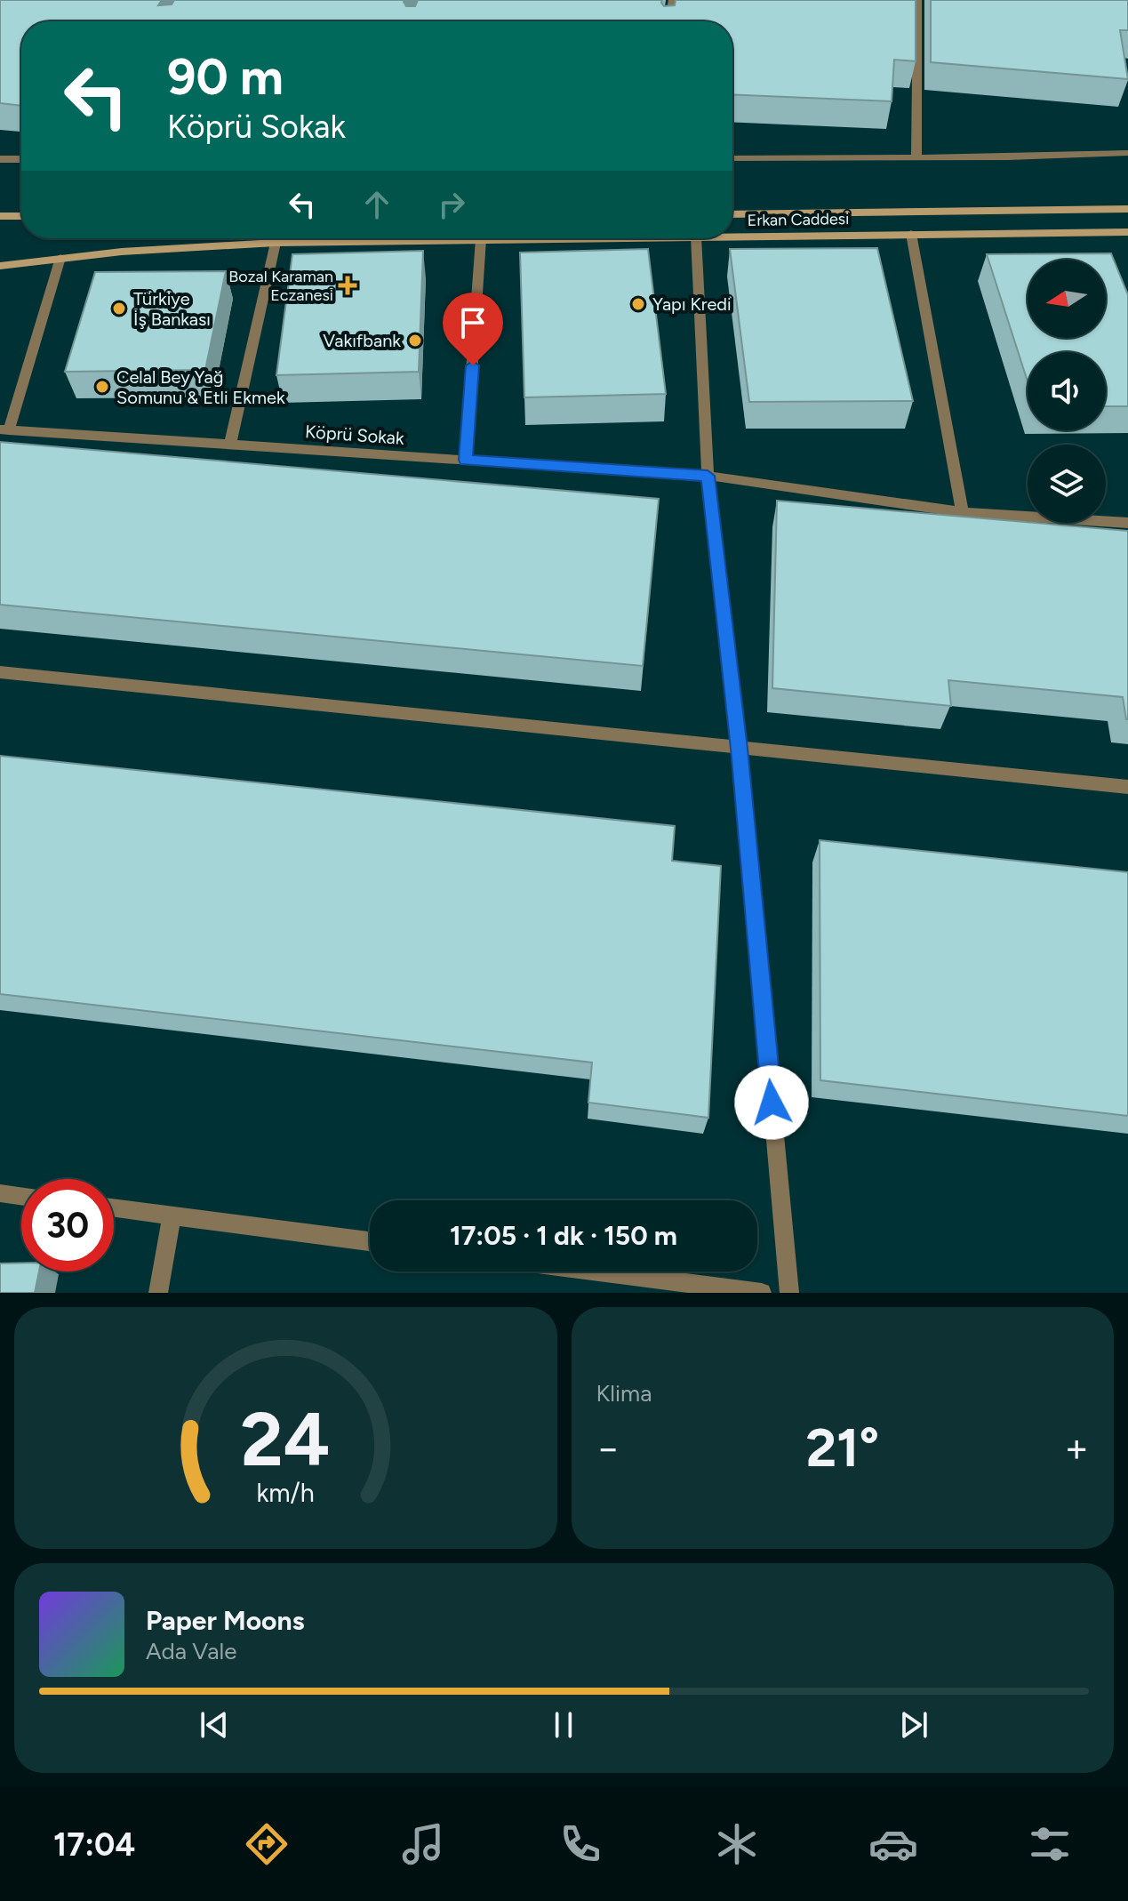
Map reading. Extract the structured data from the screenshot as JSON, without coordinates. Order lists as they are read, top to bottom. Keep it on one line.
{"streets":{"main road":["Erkan Caddesi"],"street":["Köprü Sokak"]},"places":{"health":["Bozal Karaman Eczanesi"],"other":["Yapı Kredi","Türkiye İş Bankası","Vakıfbank","Celal Bey Yağ Somunu & Etli Ekmek"]},"north":"left","page":{"turn":["90 m","Köprü Sokak"],"limit":"30","trip":"17:05 · 1 dk · 150 m","tile":"Klima","heat":["−","21°","+"],"song":["Paper Moons","Ada Vale"],"tabs":"17:04","gauge":["24","km/h"]}}
